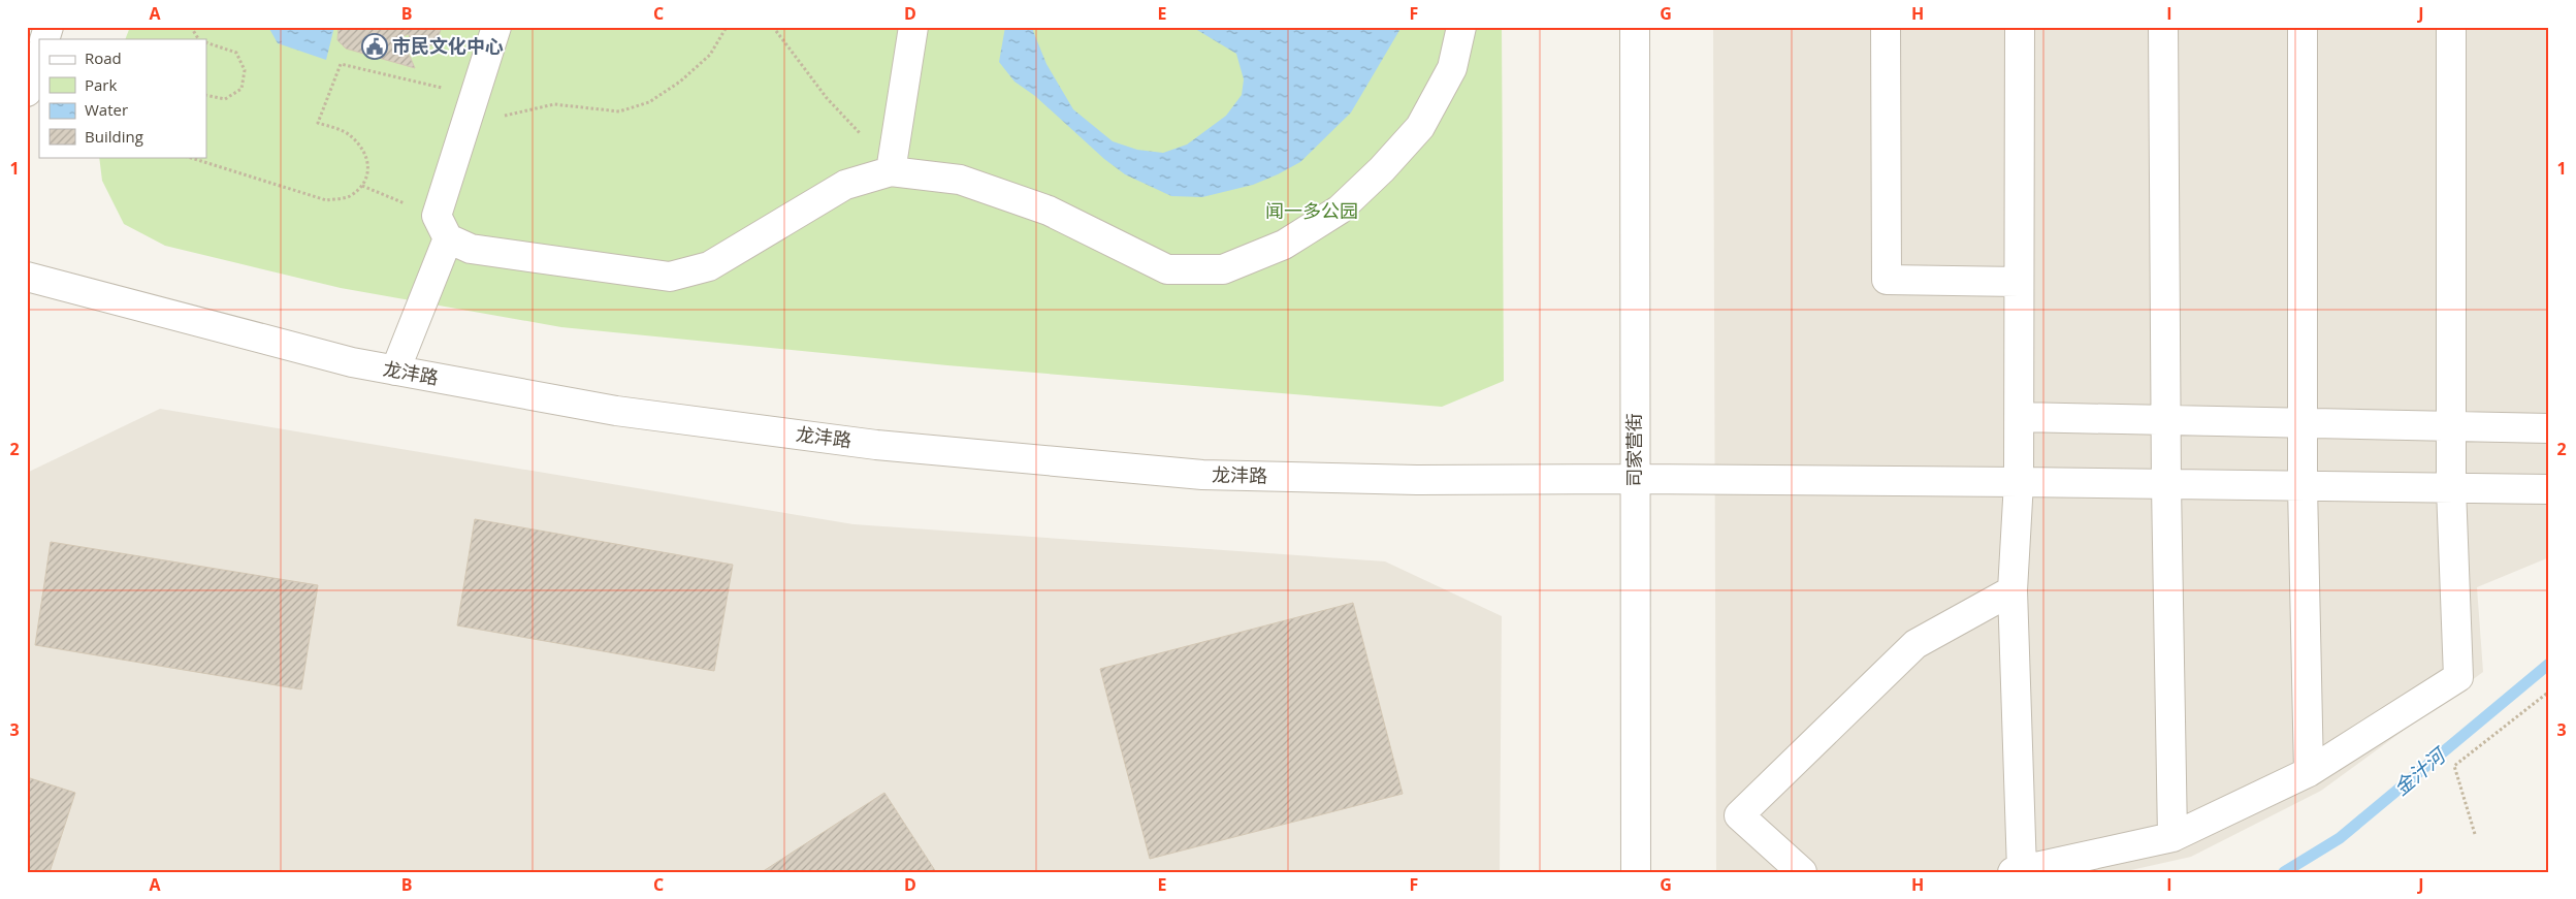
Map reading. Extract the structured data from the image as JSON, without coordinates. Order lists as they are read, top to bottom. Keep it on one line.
{"streets":{"street":["龙沣路","司家营街"]},"crossings":[["龙沣路","司家营街"]],"water":["金汁河"],"parks":["闻一多公园"],"places":{"public building":["市民文化中心"]},"legend":["Road","Park","Water","Building"],"grid":{"columns":["A","B","C","D","E","F","G","H","I","J"],"rows":["1","2","3"]}}
